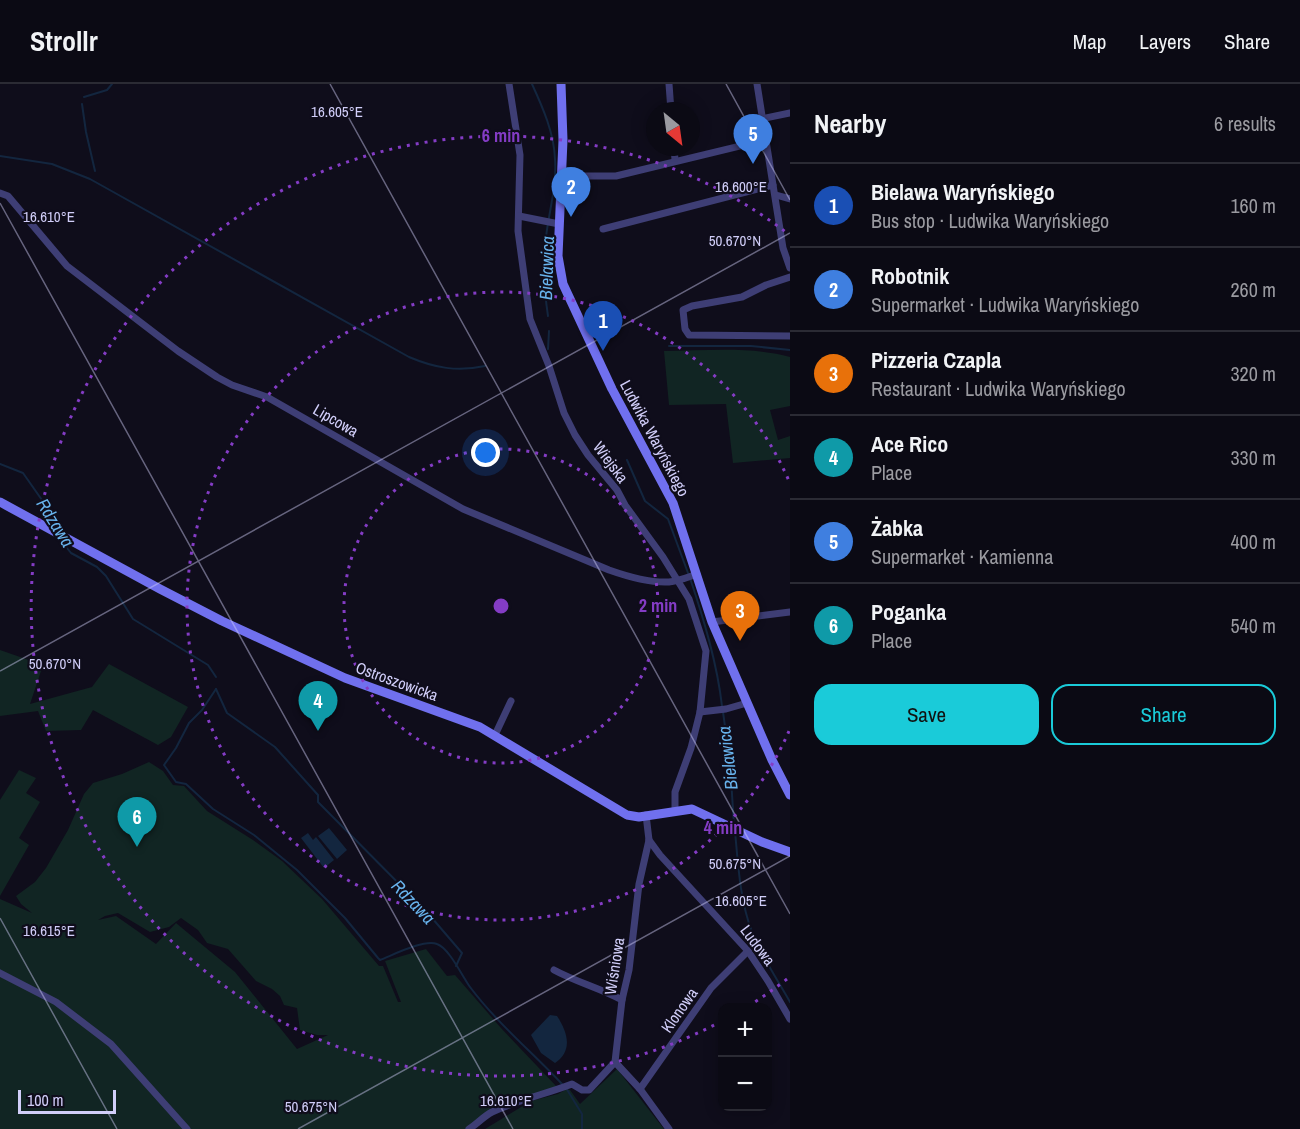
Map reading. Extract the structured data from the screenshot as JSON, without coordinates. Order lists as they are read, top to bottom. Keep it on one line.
{"streets":{"street":["Lipcowa","Ludwika Waryńskiego","Wiejska","Ostroszowicka","Ludowa","Wiśniowa","Klonowa"]},"crossings":[["Lipcowa","Ludwika Waryńskiego"],["Lipcowa","Wiejska"],["Wiejska","Ostroszowicka"],["Ostroszowicka","Wiśniowa"],["Ludowa","Wiśniowa"],["Ludowa","Klonowa"]],"water":["Bielawica","Rdzawa"],"scale_bar":"100 m","north":"bottom right","page":{"header":"Strollr","nav":["Map","Layers","Share"],"heading":["Nearby","6 results"],"pins":["5","2","1","3","4","6"],"list":[{"mark":"1","name":"Bielawa Waryńskiego","note":"Bus stop · Ludwika Waryńskiego","value":"160 m"},{"mark":"2","name":"Robotnik","note":"Supermarket · Ludwika Waryńskiego","value":"260 m"},{"mark":"3","name":"Pizzeria Czapla","note":"Restaurant · Ludwika Waryńskiego","value":"320 m"},{"mark":"4","name":"Ace Rico","note":"Place","value":"330 m"},{"mark":"5","name":"Żabka","note":"Supermarket · Kamienna","value":"400 m"},{"mark":"6","name":"Poganka","note":"Place","value":"540 m"}],"buttons":["Save","Share"],"map_buttons":["+","−"],"scale":"100 m"},"coordinates":["16.605°E","16.600°E","16.610°E","50.670°N","50.675°N","16.615°E"],"rings":["6 min","2 min","4 min"]}
